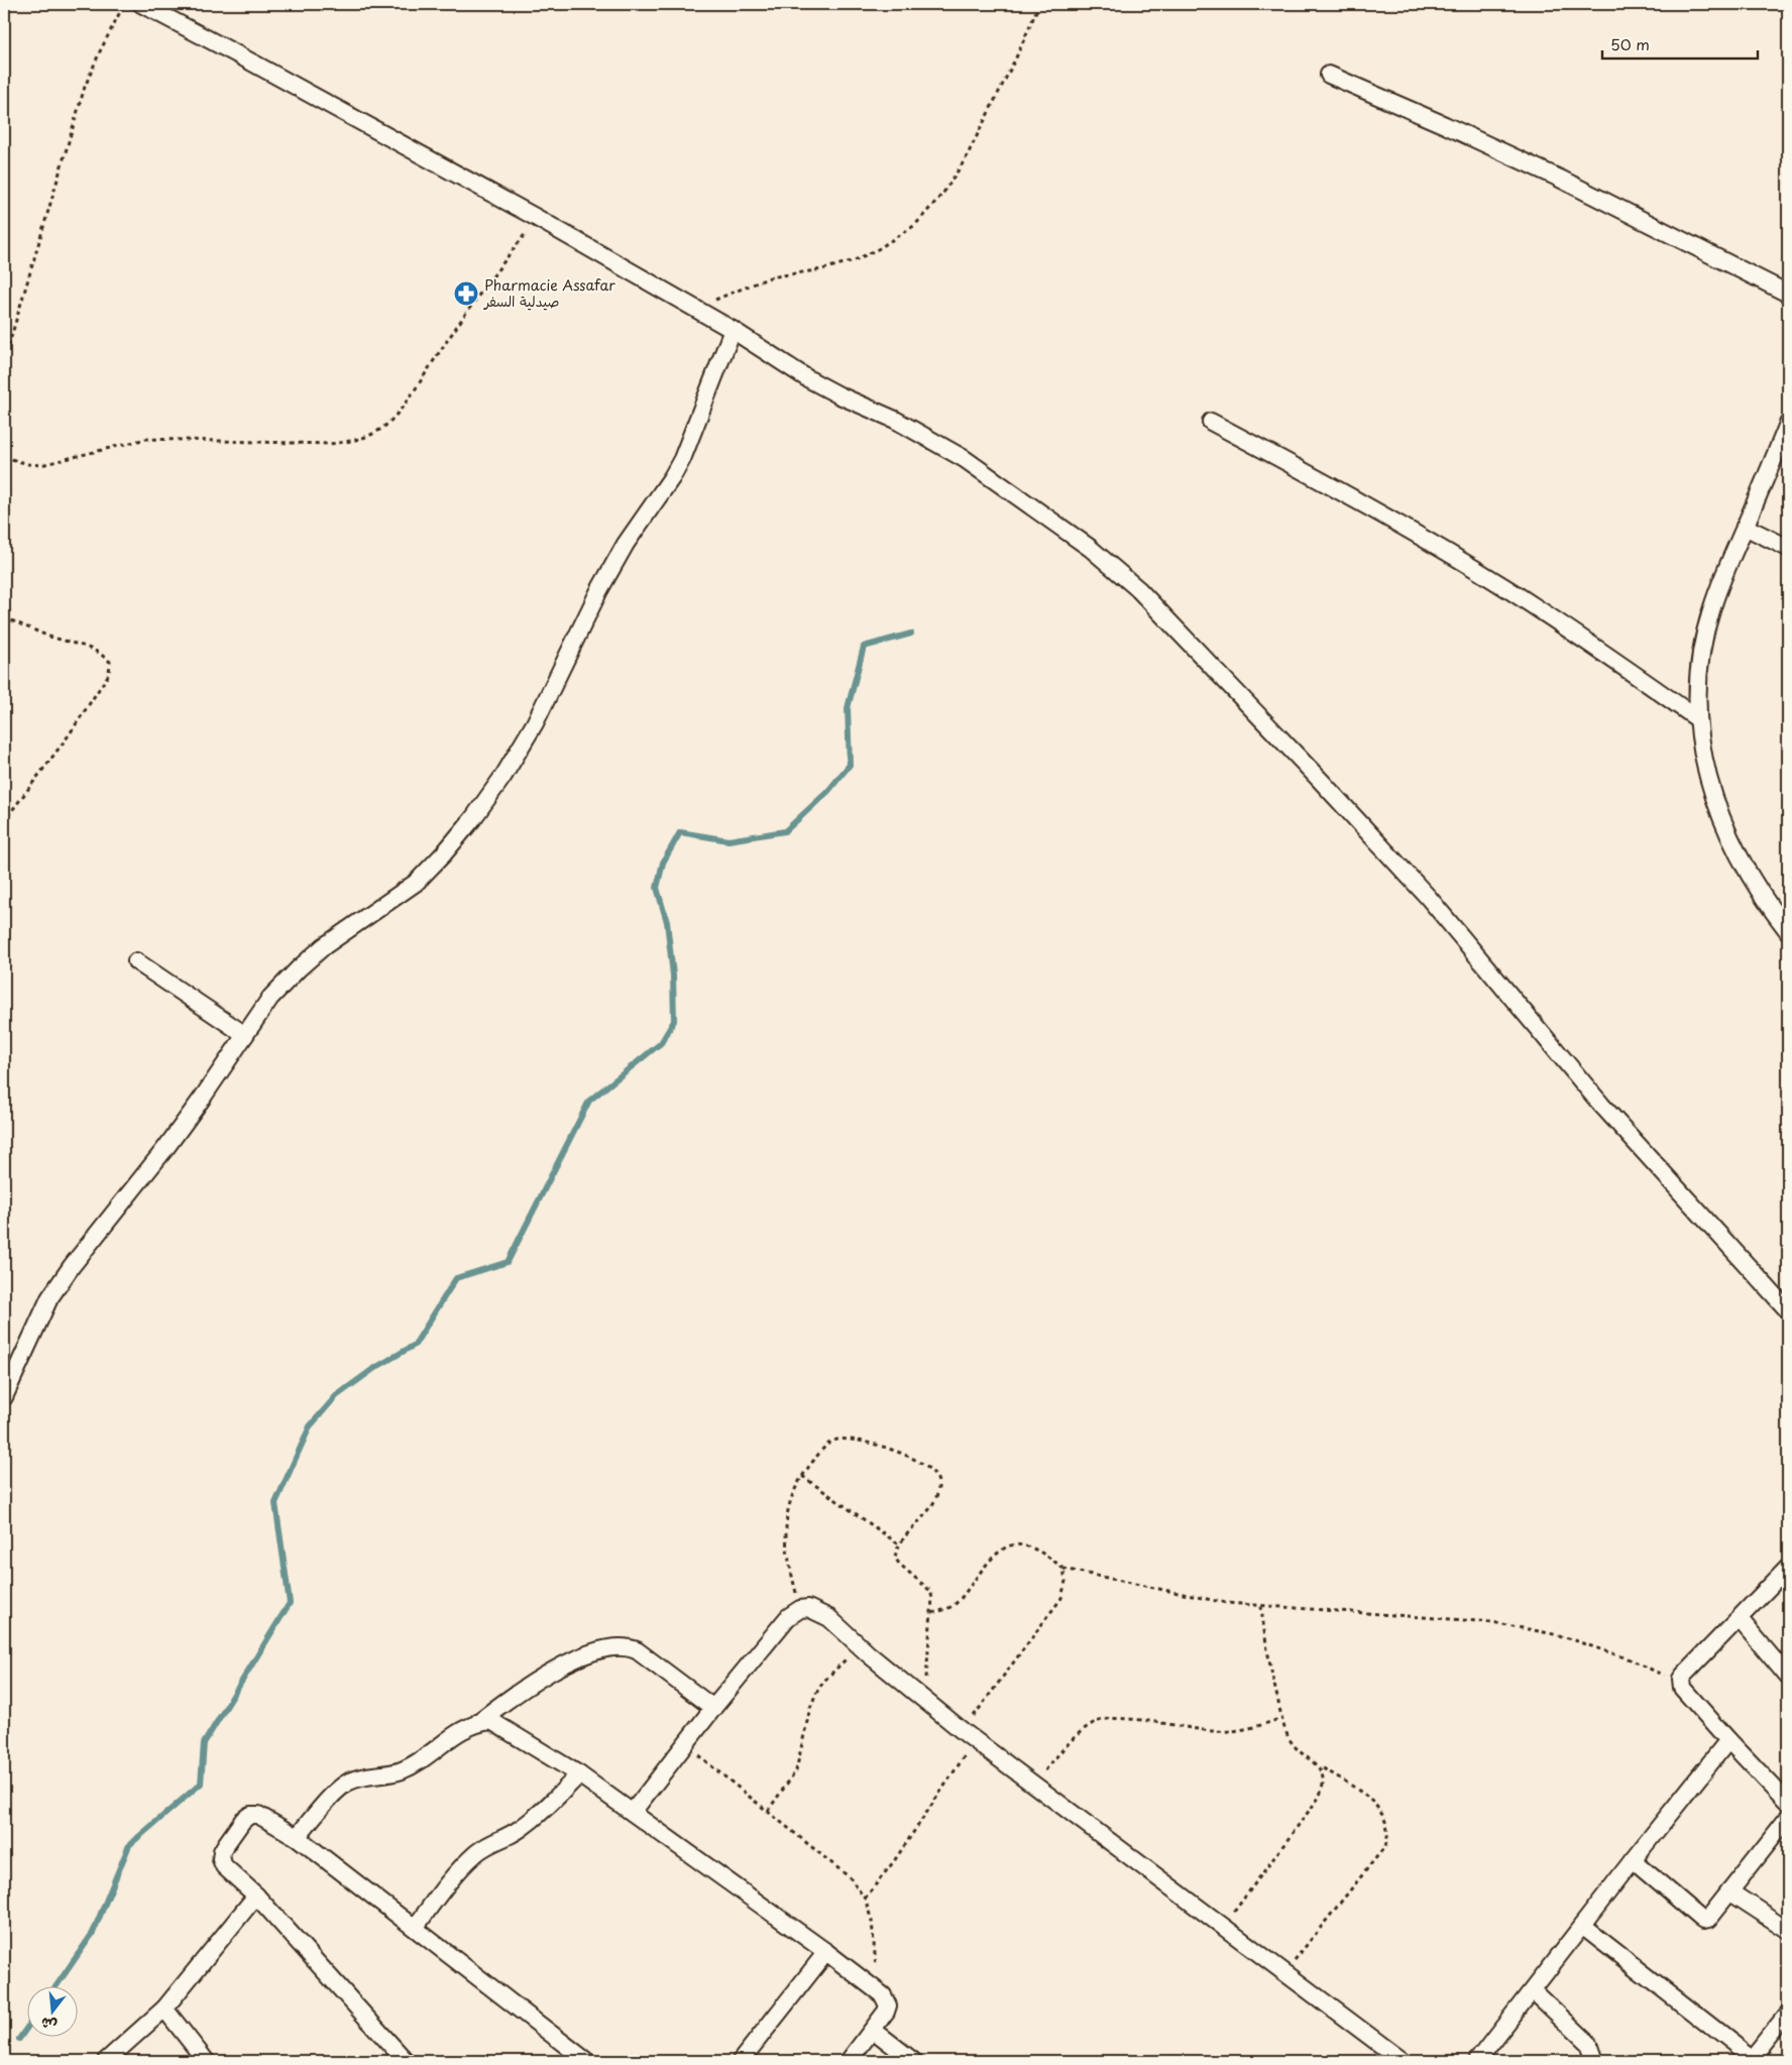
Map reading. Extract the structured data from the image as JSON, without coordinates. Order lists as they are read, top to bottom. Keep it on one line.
{"places":{"pharmacy":["Pharmacie Assafar صيدلية السفر"]},"scale_bar":"50 m","north":"bottom"}
